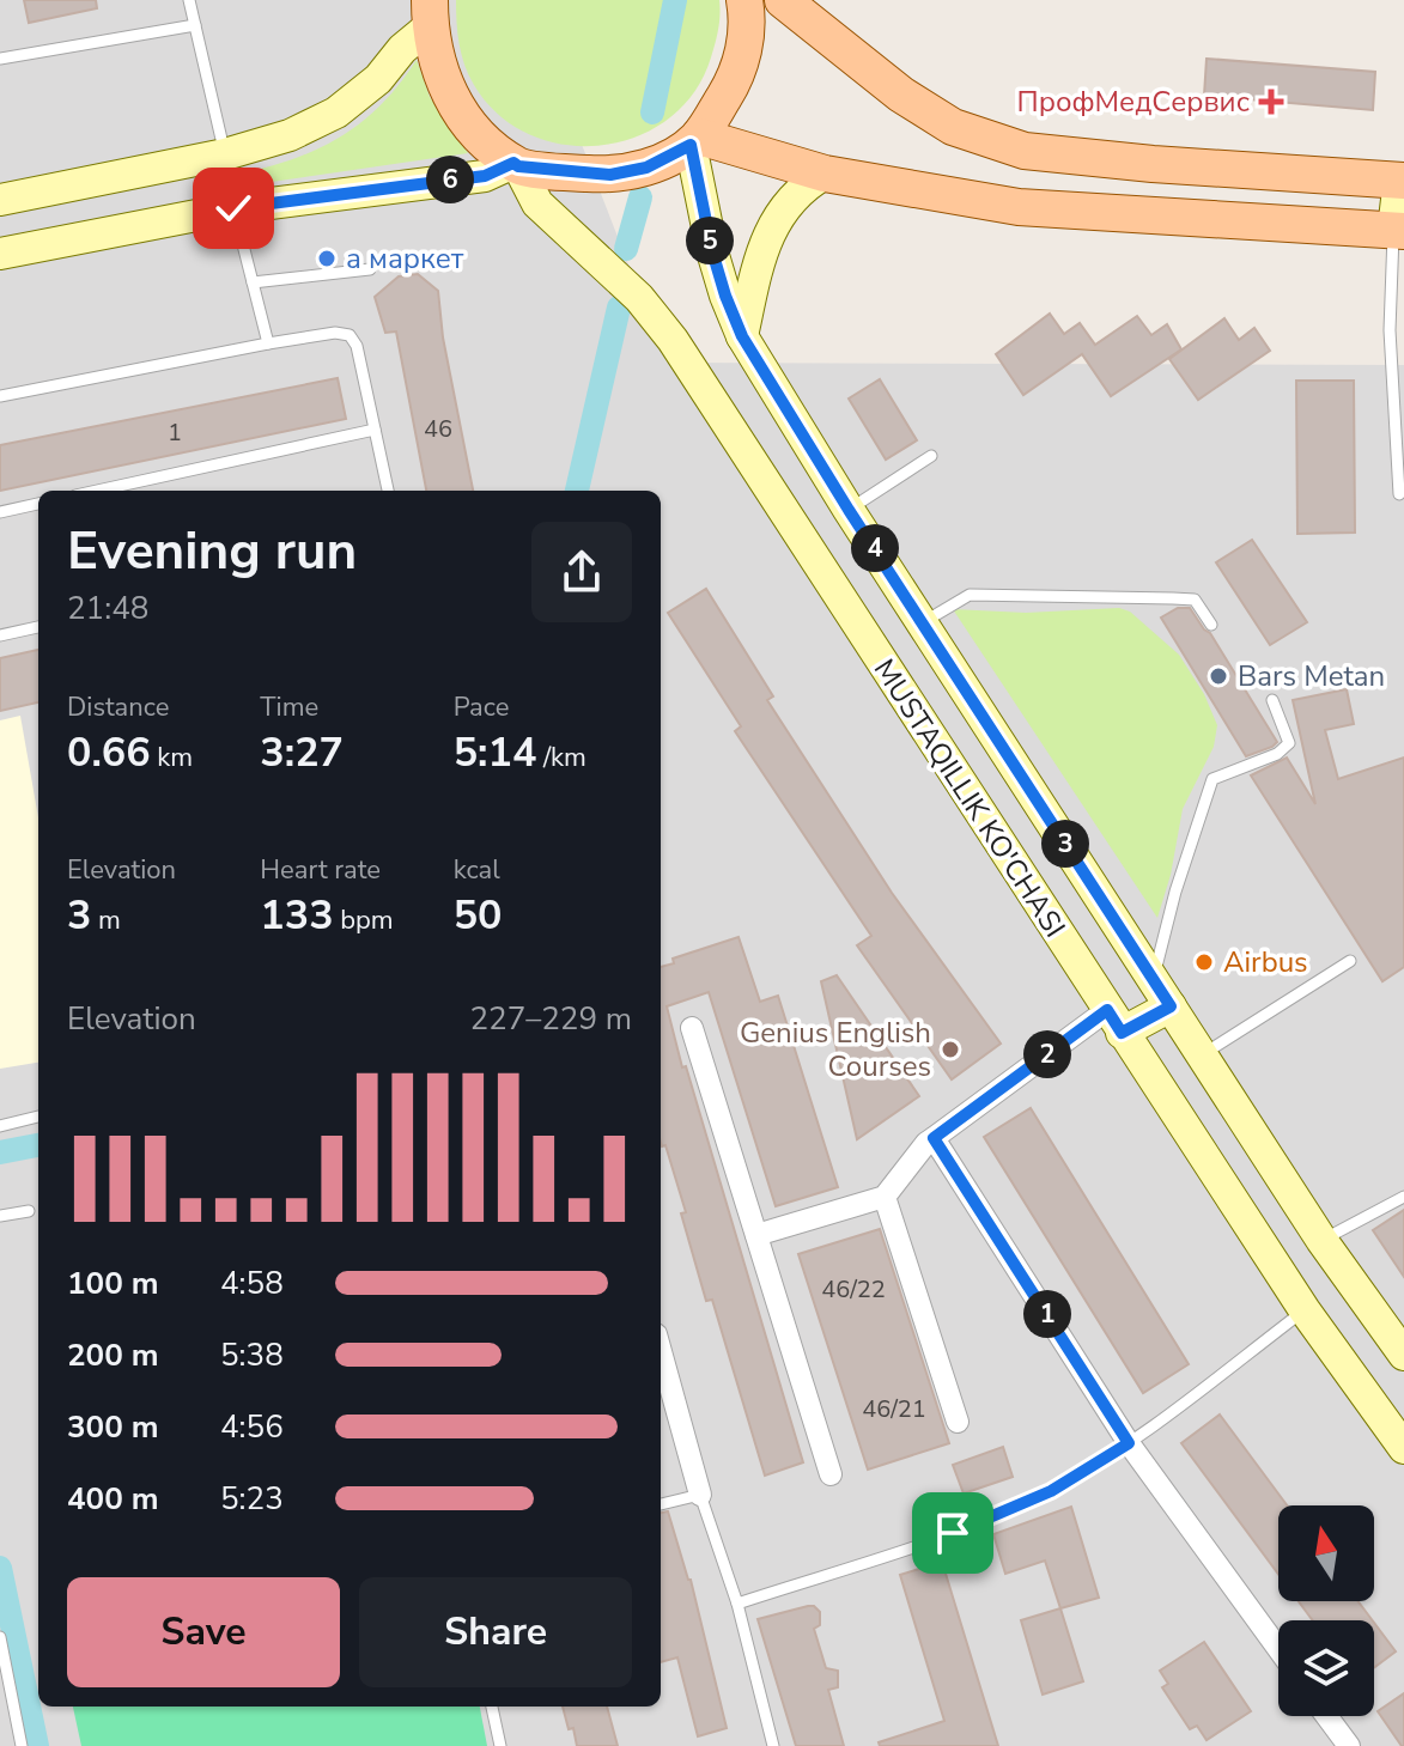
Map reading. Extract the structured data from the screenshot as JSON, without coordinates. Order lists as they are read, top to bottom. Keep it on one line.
{"streets":{"main road":["MUSTAQILLIK KO'CHASI"]},"places":{"health":["ПрофМедСервис"],"other":["а маркет","Bars Metan","Airbus","Genius English Courses"]},"house_numbers":["46","1","46/22","46/21"],"north":"top","page":{"pins":["6","5","4","3","2","1"],"heading":["Evening run","21:48"],"stats":[["Distance","0.66 km"],["Time","3:27"],["Pace","5:14 /km"],["Elevation","3 m"],["Heart rate","133 bpm"],["kcal","50"]],"chart":["Elevation","227–229 m"],"list":[{"name":"100 m","note":"4:58"},{"name":"200 m","note":"5:38"},{"name":"300 m","note":"4:56"},{"name":"400 m","note":"5:23"}],"buttons":["Save","Share"]}}
